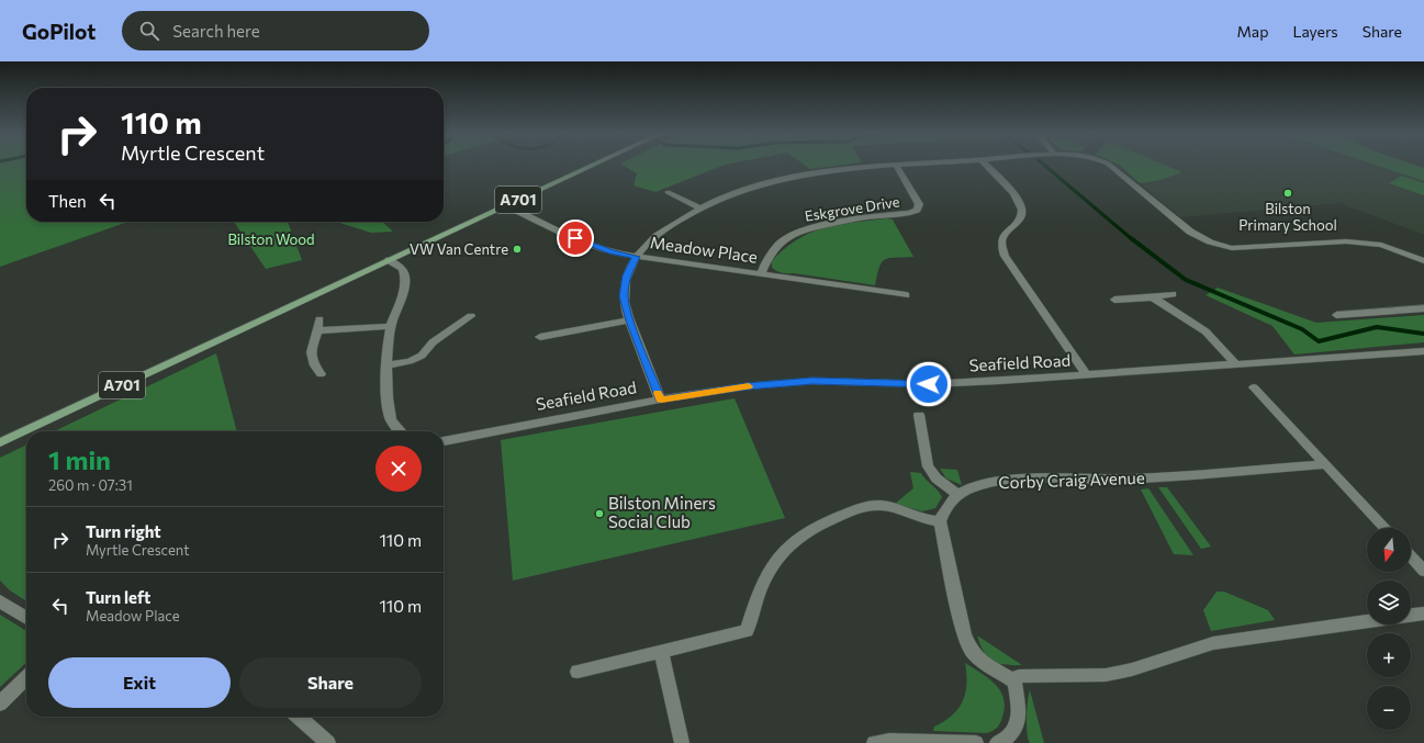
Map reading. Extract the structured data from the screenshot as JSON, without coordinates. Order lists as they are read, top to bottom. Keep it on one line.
{"streets":{"main road":["A701"],"street":["Eskgrove Drive","Meadow Place","Seafield Road","Corby Craig Avenue"]},"crossings":[["A701","Meadow Place"],["Eskgrove Drive","Meadow Place"]],"parks":["Bilston Wood"],"places":["Bilston Primary School","VW Van Centre","Bilston Miners Social Club"],"north":"bottom","page":{"header":"GoPilot","search":"Search here","nav":["Map","Layers","Share"],"turn":["110 m","Myrtle Crescent"],"then":"Then","heading":["1 min","260 m · 07:31"],"list":[{"name":"Turn right","note":"Myrtle Crescent","value":"110 m"},{"name":"Turn left","note":"Meadow Place","value":"110 m"}],"map_buttons":["+","−"],"buttons":["Exit","Share"]}}
